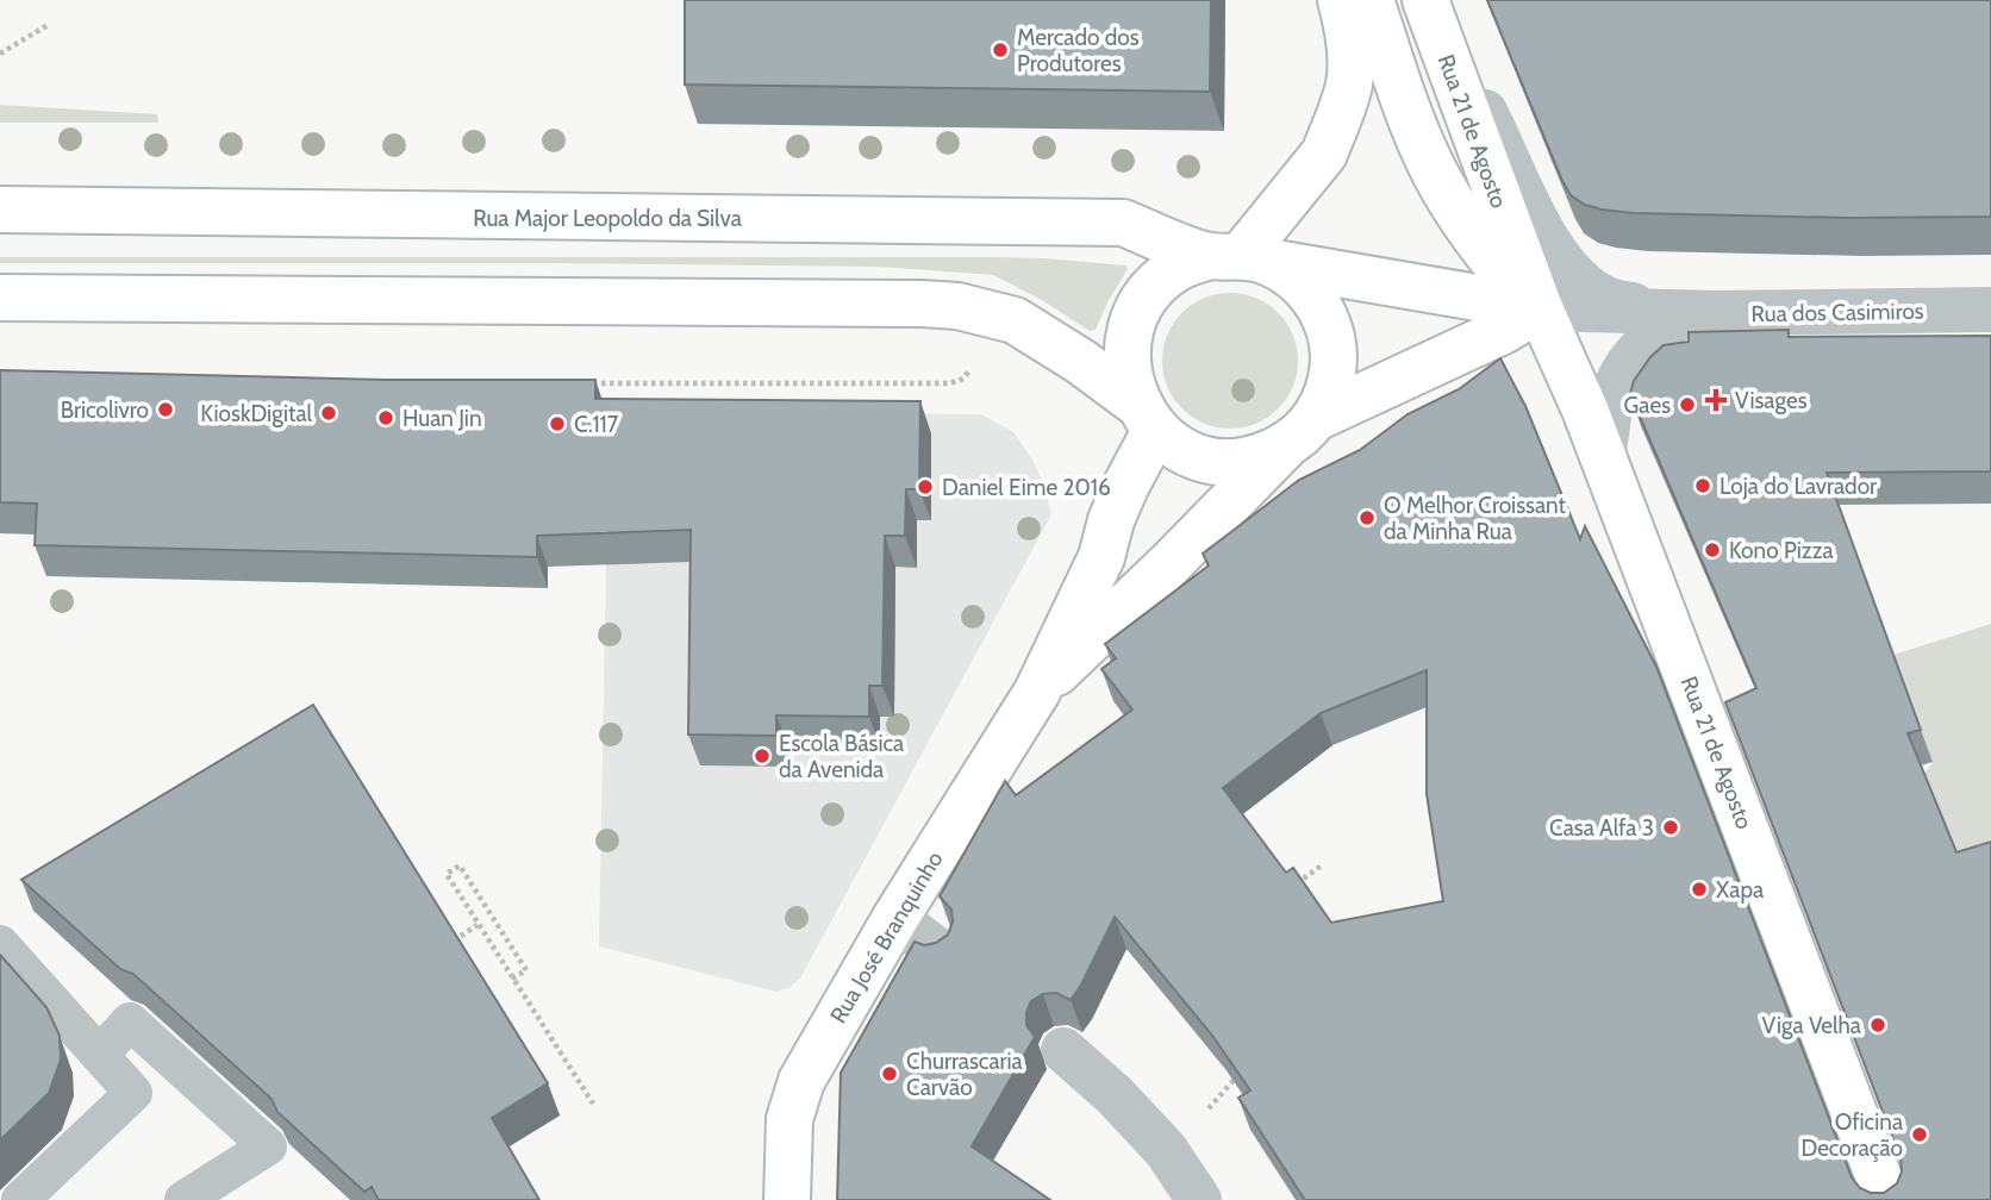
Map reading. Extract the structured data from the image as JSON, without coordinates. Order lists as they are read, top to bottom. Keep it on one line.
{"streets":{"street":["Rua 21 de Agosto","Rua Major Leopoldo da Silva","Rua dos Casimiros","Rua José Branquinho"]},"crossings":[["Rua 21 de Agosto","Rua Major Leopoldo da Silva"],["Rua 21 de Agosto","Rua dos Casimiros"],["Rua Major Leopoldo da Silva","Rua dos Casimiros"],["Rua Major Leopoldo da Silva","Rua José Branquinho"]],"places":{"other":["Mercado dos Produtores","Gaes","Bricolivro","KioskDigital","Huan Jin","C.117","Loja do Lavrador","Daniel Eime 2016","O Melhor Croissant da Minha Rua","Kono Pizza","Escola Básica da Avenida","Casa Alfa 3","Xapa","Viga Velha","Churrascaria Carvão","Oficina Decoração"],"health":["Visages"]}}
